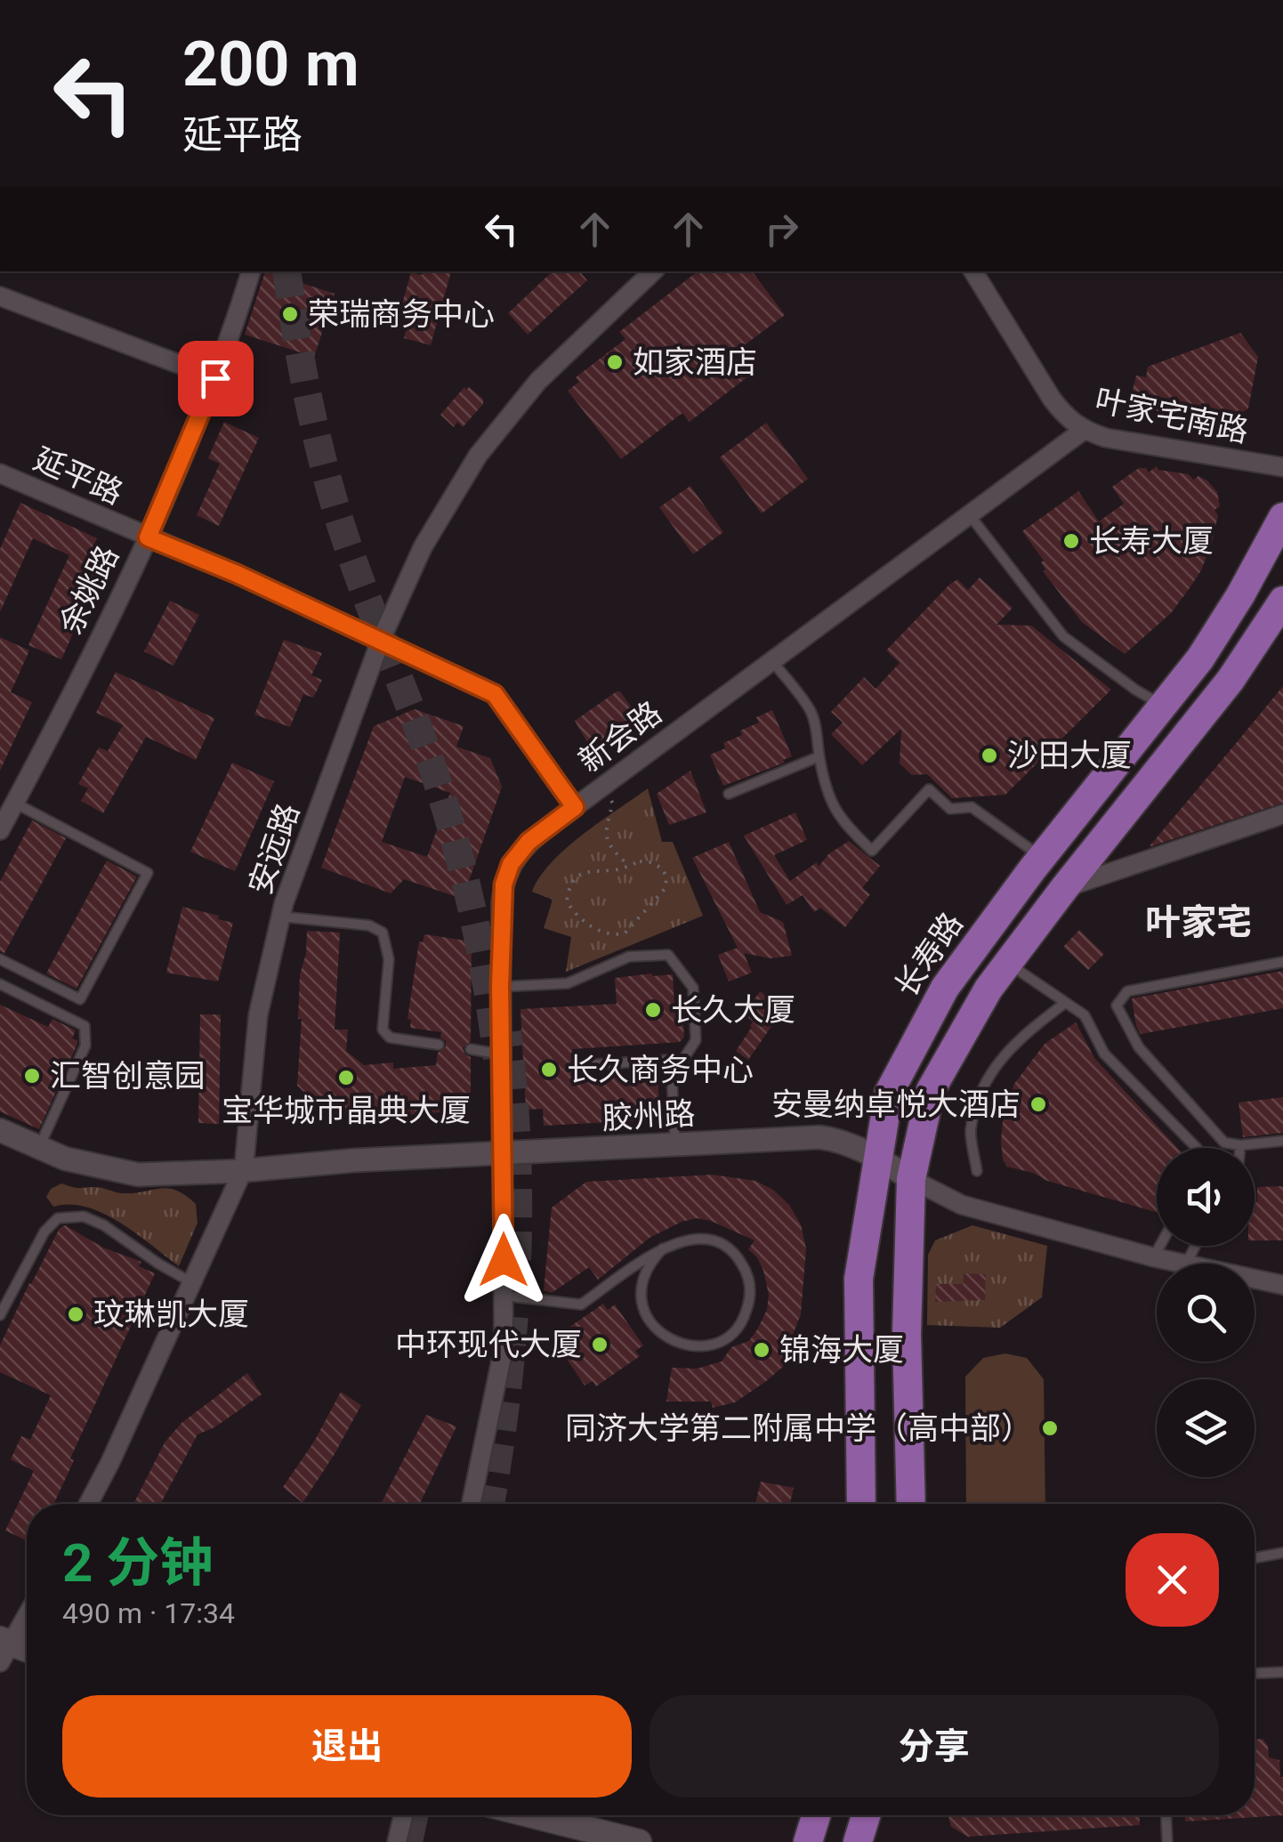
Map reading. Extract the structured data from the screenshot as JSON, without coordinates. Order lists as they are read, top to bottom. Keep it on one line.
{"streets":{"main road":["长寿路"],"street":["叶家宅南路","延平路","余姚路","新会路","安远路","胶州路"]},"crossings":[["叶家宅南路","新会路"],["延平路","余姚路"],["延平路","新会路"],["延平路","安远路"],["新会路","胶州路"],["安远路","胶州路"],["长寿路","胶州路"]],"districts":["叶家宅"],"places":["荣瑞商务中心","如家酒店","长寿大厦","沙田大厦","长久大厦","长久商务中心","汇智创意园","宝华城市晶典大厦","安曼纳卓悦大酒店","玟琳凯大厦","中环现代大厦","锦海大厦","同济大学第二附属中学（高中部）"],"page":{"turn":["200 m","延平路"],"heading":["2 分钟","490 m · 17:34"],"buttons":["退出","分享"]}}
